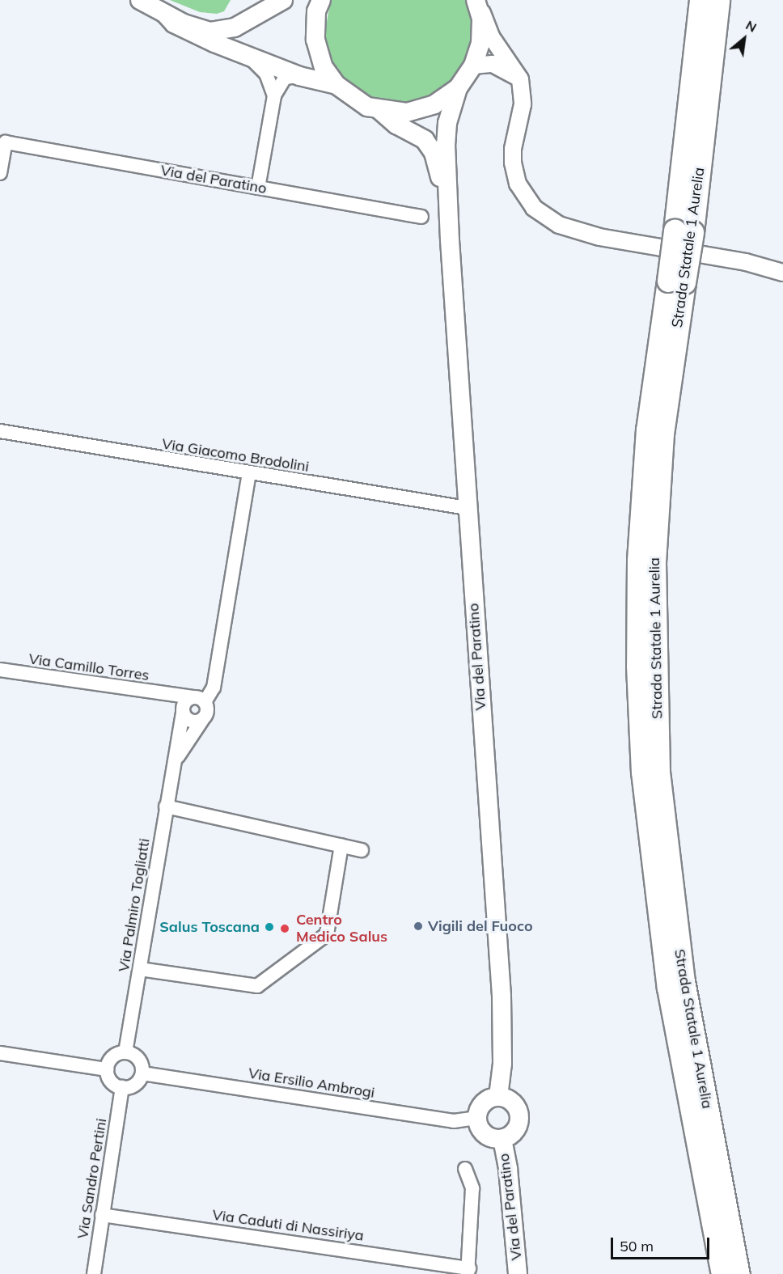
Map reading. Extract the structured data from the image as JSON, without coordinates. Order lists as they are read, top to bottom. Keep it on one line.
{"streets":{"highway":["Strada Statale 1 Aurelia"],"main road":["Via del Paratino"],"street":["Via Giacomo Brodolini","Via Camillo Torres","Via Palmiro Togliatti","Via Ersilio Ambrogi","Via Sandro Pertini","Via Caduti di Nassiriya"]},"crossings":[["Via del Paratino","Via Giacomo Brodolini"],["Via del Paratino","Via Ersilio Ambrogi"],["Via Palmiro Togliatti","Via Ersilio Ambrogi"],["Via Palmiro Togliatti","Via Sandro Pertini"],["Via Ersilio Ambrogi","Via Sandro Pertini"],["Via Sandro Pertini","Via Caduti di Nassiriya"]],"places":["Vigili del Fuoco","Salus Toscana","Centro Medico Salus"],"scale_bar":"50 m","north":"top right"}
